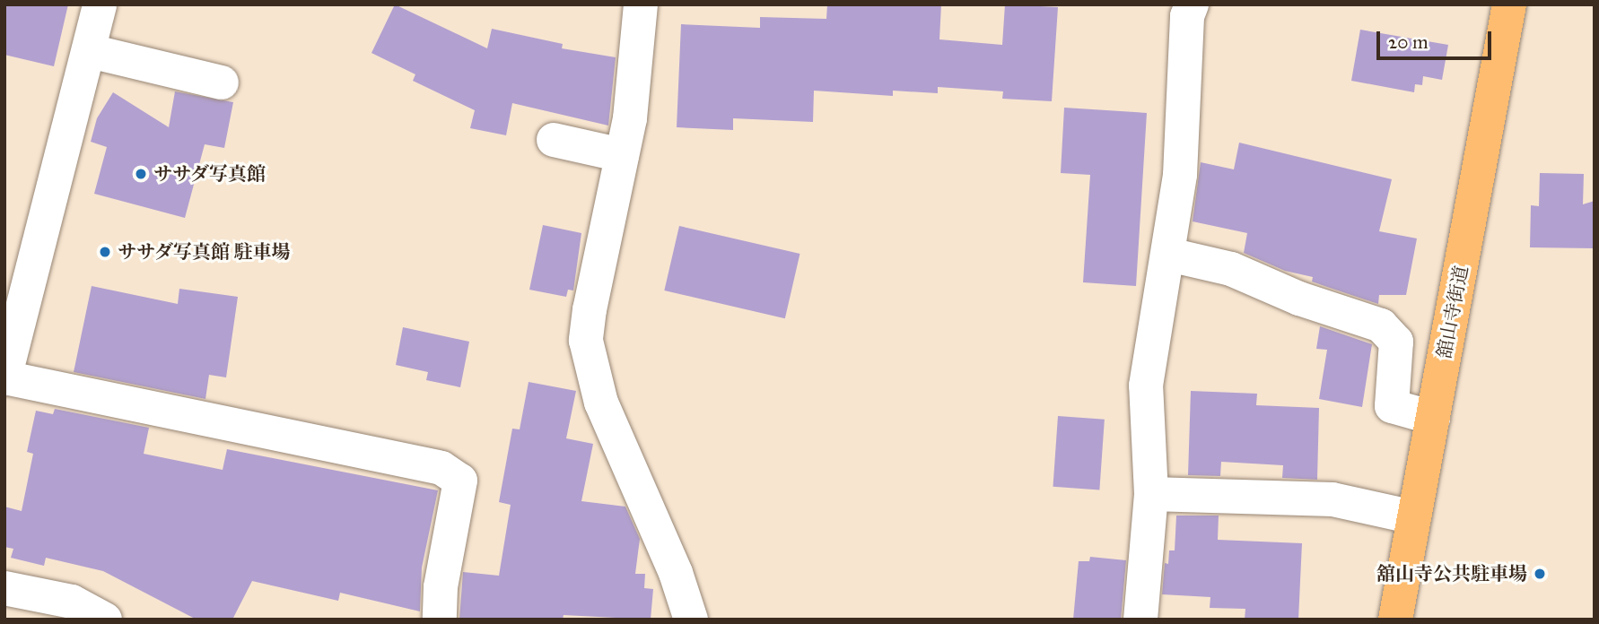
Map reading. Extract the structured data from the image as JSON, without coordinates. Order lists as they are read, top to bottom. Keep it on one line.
{"streets":{"main road":["舘山寺街道"]},"places":["ササダ写真館","ササダ写真館 駐車場","舘山寺公共駐車場"],"scale_bar":"20 m"}
